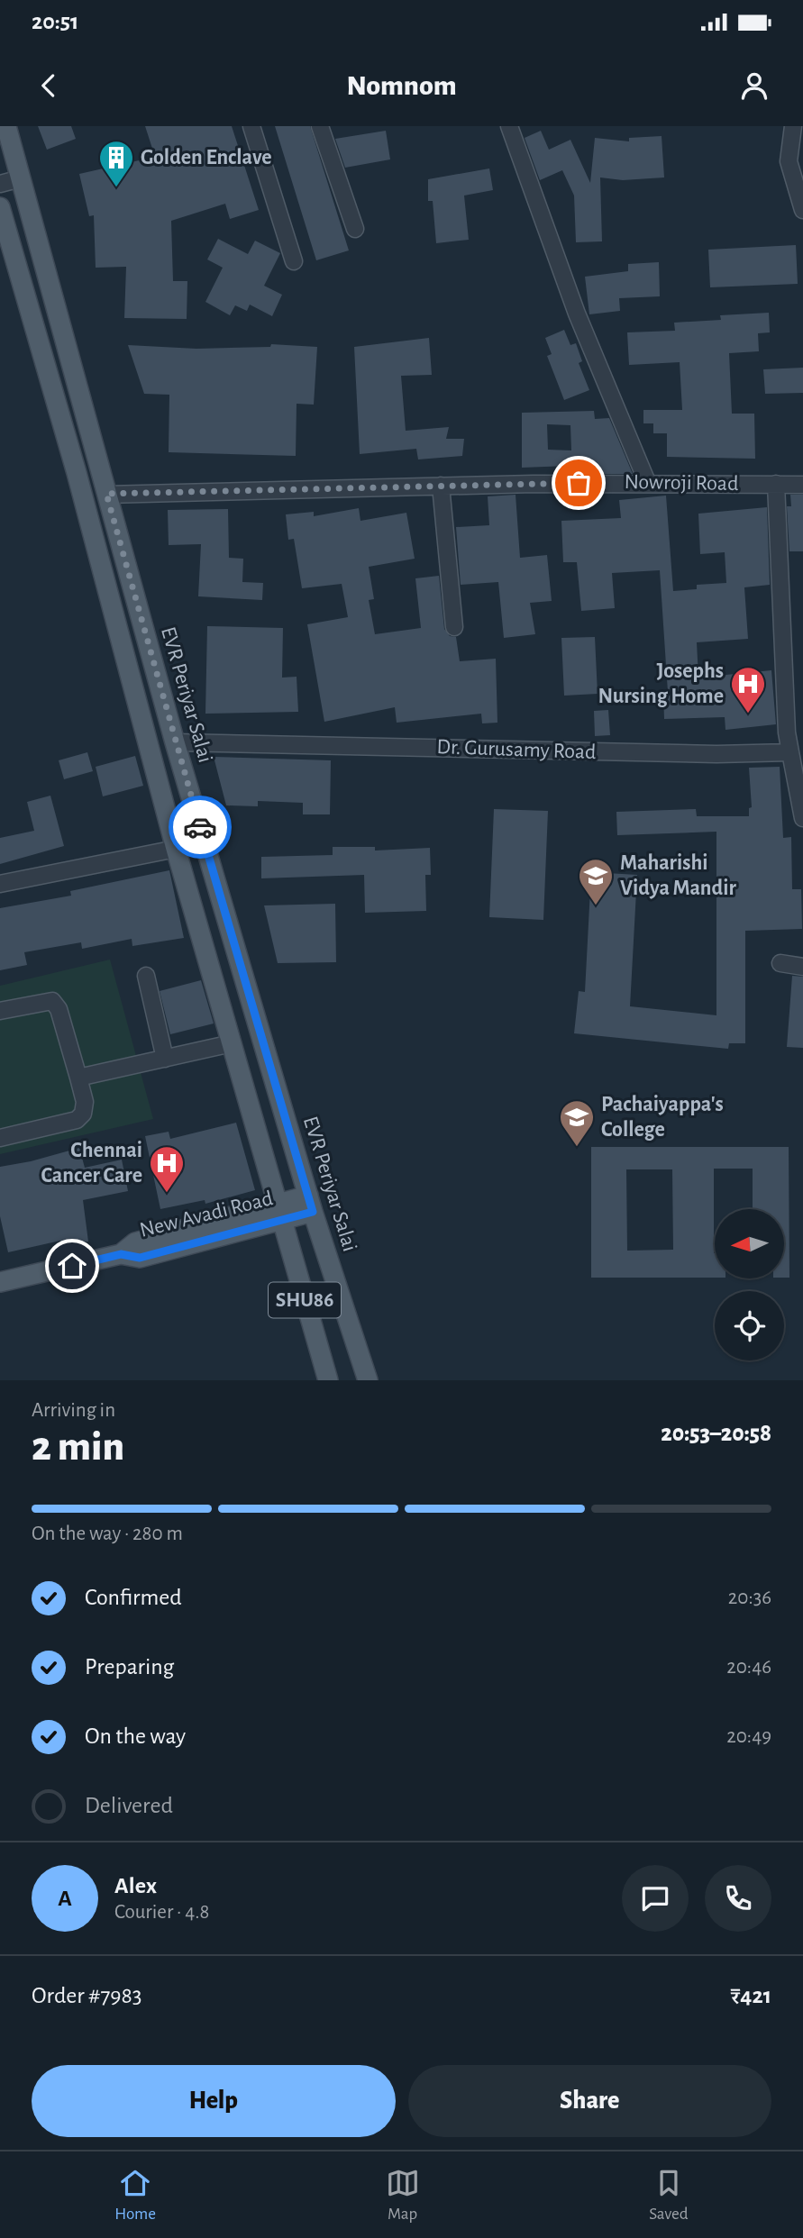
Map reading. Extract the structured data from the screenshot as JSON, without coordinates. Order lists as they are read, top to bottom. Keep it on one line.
{"streets":{"main road":["EVR Periyar Salai","New Avadi Road","SHU86"],"street":["Nowroji Road","Dr. Gurusamy Road"]},"crossings":[["Nowroji Road","EVR Periyar Salai"],["EVR Periyar Salai","Dr. Gurusamy Road"],["EVR Periyar Salai","New Avadi Road"],["New Avadi Road","SHU86"]],"places":{"building":["Golden Enclave"],"hospital":["Josephs Nursing Home","Chennai Cancer Care"],"school or university":["Maharishi Vidya Mandir","Pachaiyappa's College"]},"north":"left","page":{"status":"20:51","header":"Nomnom","heading":["2 min","Arriving in","20:53–20:58"],"panel":["Alex","Courier · 4.8","Order #7983","₹421"],"bar":"On the way · 280 m","list":[["Confirmed","20:36"],["Preparing","20:46"],["On the way","20:49"],"Delivered"],"round":"A","buttons":["Help","Share"],"tabs":["Home","Map","Saved"]}}
